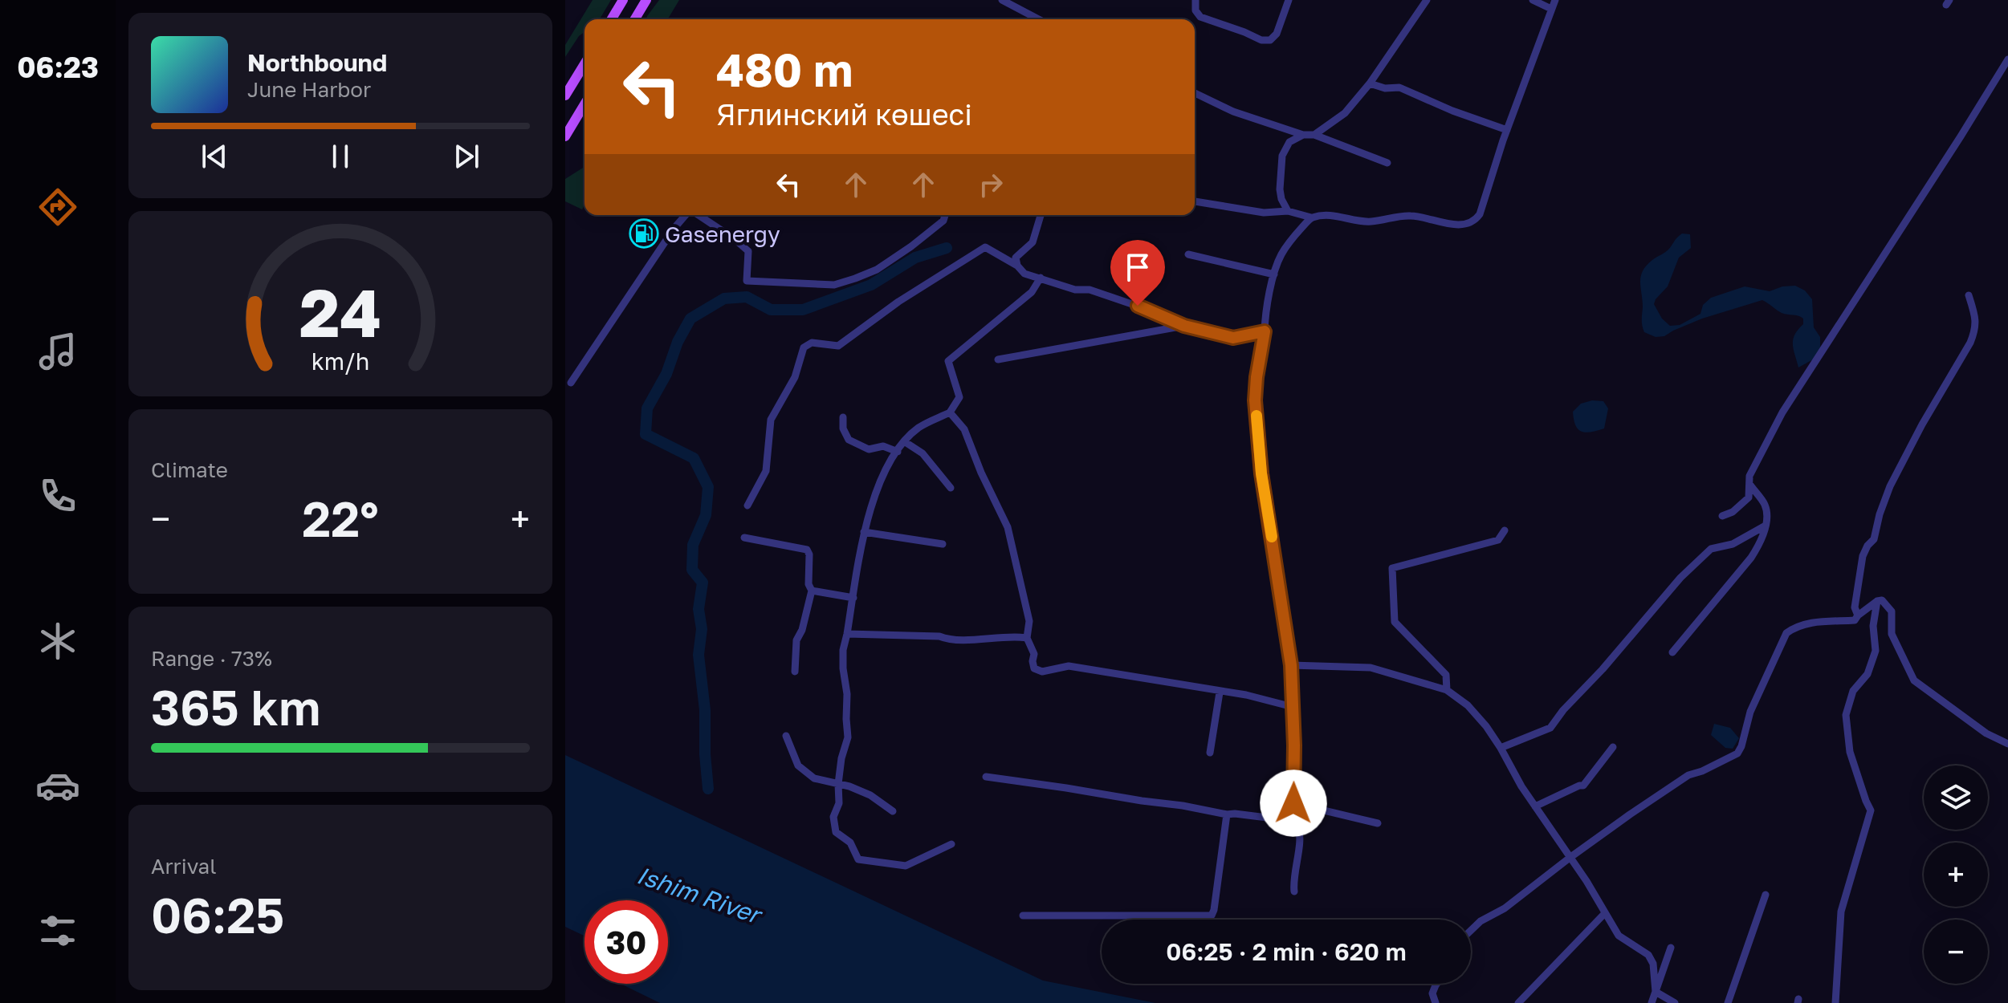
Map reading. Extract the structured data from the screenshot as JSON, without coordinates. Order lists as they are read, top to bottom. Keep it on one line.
{"water":["Ishim River"],"places":{"fuel station":["Gasenergy"]},"page":{"tabs":"06:23","turn":["480 m","Яглинский көшесі"],"song":["Northbound","June Harbor"],"tile":["Climate",["Range · 73%","365 km"],["Arrival","06:25"]],"heat":["−","22°","+"],"map_buttons":["+","−"],"limit":"30","trip":"06:25 · 2 min · 620 m","gauge":["24","km/h"]}}
